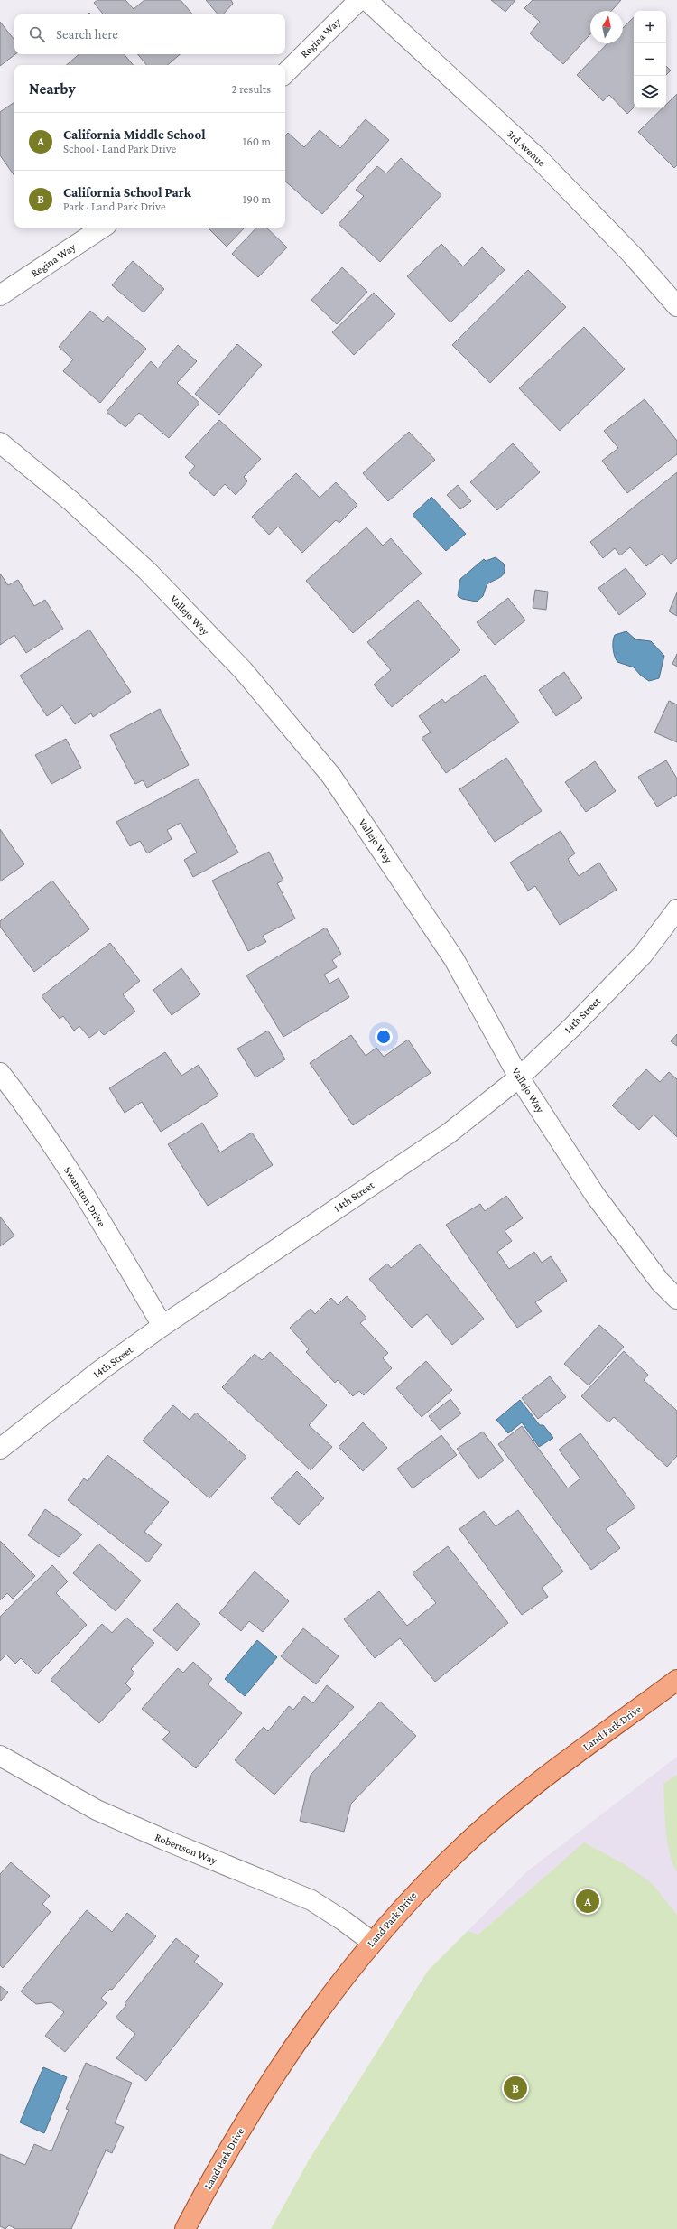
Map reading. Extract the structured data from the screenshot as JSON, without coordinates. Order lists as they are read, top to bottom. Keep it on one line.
{"streets":{"main road":["Land Park Drive"],"street":["Regina Way","3rd Avenue","Vallejo Way","14th Street","Swanston Drive","Robertson Way"]},"crossings":[["Vallejo Way","14th Street"],["14th Street","Swanston Drive"],["Land Park Drive","Robertson Way"]],"north":"top","page":{"map_buttons":["+","−"],"search":"Search here","heading":["Nearby","2 results"],"list":[{"mark":"A","name":"California Middle School","note":"School · Land Park Drive","value":"160 m"},{"mark":"B","name":"California School Park","note":"Park · Land Park Drive","value":"190 m"}],"pins":["A","B"]}}
